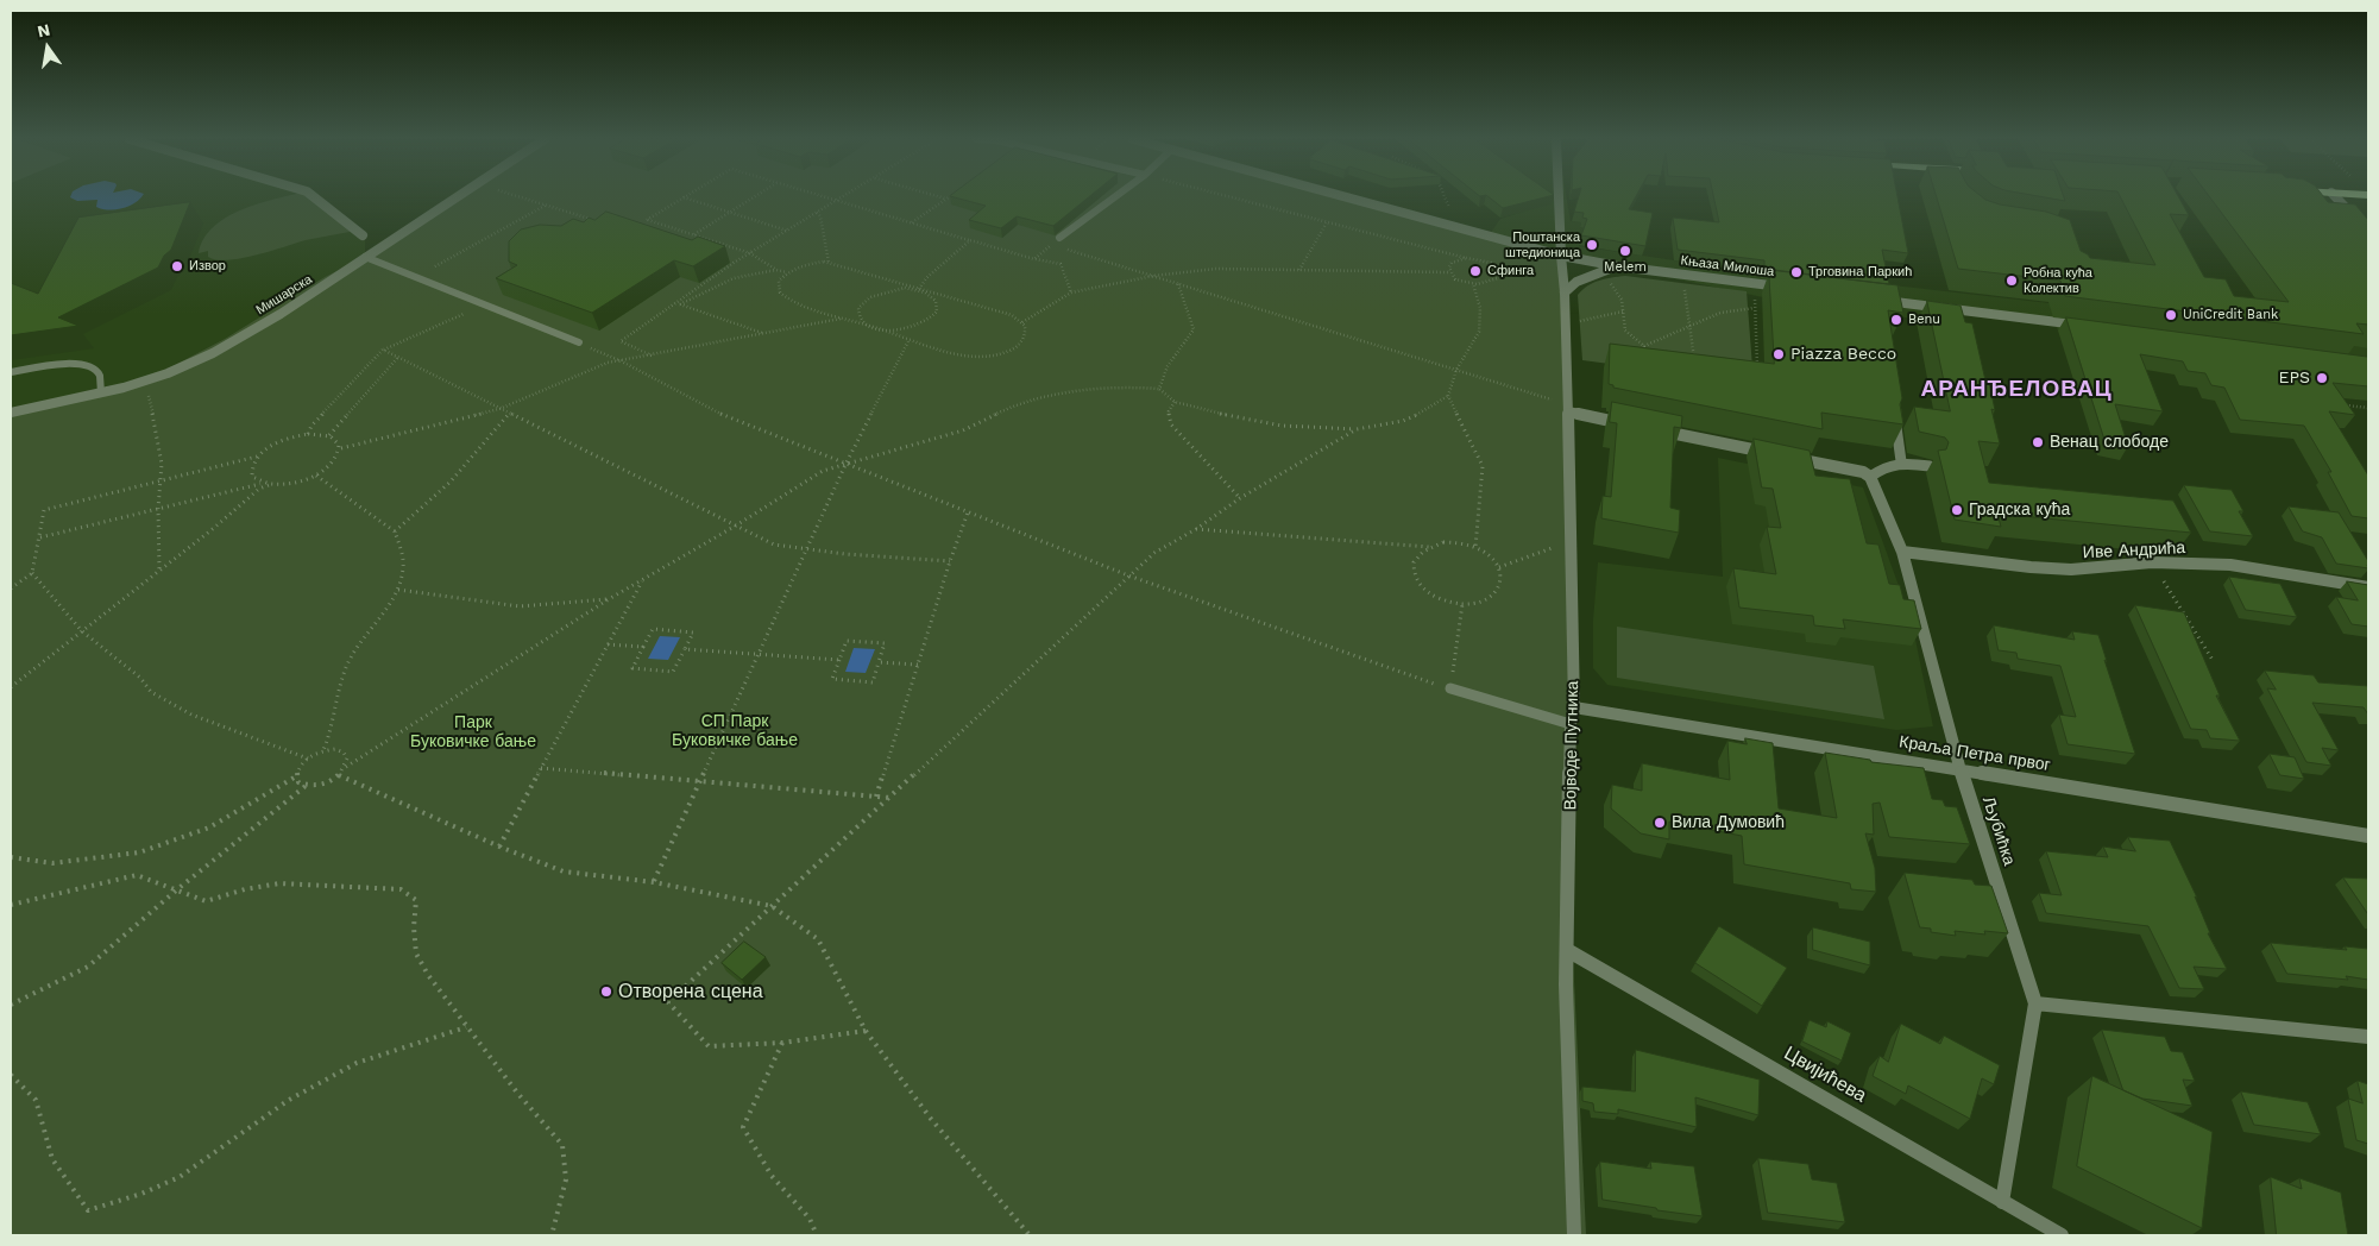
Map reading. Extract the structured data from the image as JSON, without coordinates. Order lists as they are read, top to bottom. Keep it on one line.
{"streets":{"street":["Књаза Милоша","Мишарска","Иве Андрића","Војводе Путника","Краља Петра првог","Љубићка","Цвијићева"]},"crossings":[["Књаза Милоша","Војводе Путника"],["Иве Андрића","Љубићка"],["Војводе Путника","Краља Петра првог"],["Војводе Путника","Цвијићева"],["Краља Петра првог","Љубићка"],["Љубићка","Цвијићева"]],"districts":["АРАНЂЕЛОВАЦ"],"parks":["СП Парк Буковичке бање","Парк Буковичке бање"],"places":["Поштанска штедионица","Melem","Извор","Сфинга","Трговина Паркић","Робна кућа Колектив","UniCredit Bank","Benu","Piazza Becco","EPS","Венац слободе","Градска кућа","Вила Думовић","Отворена сцена"],"north":"top"}
